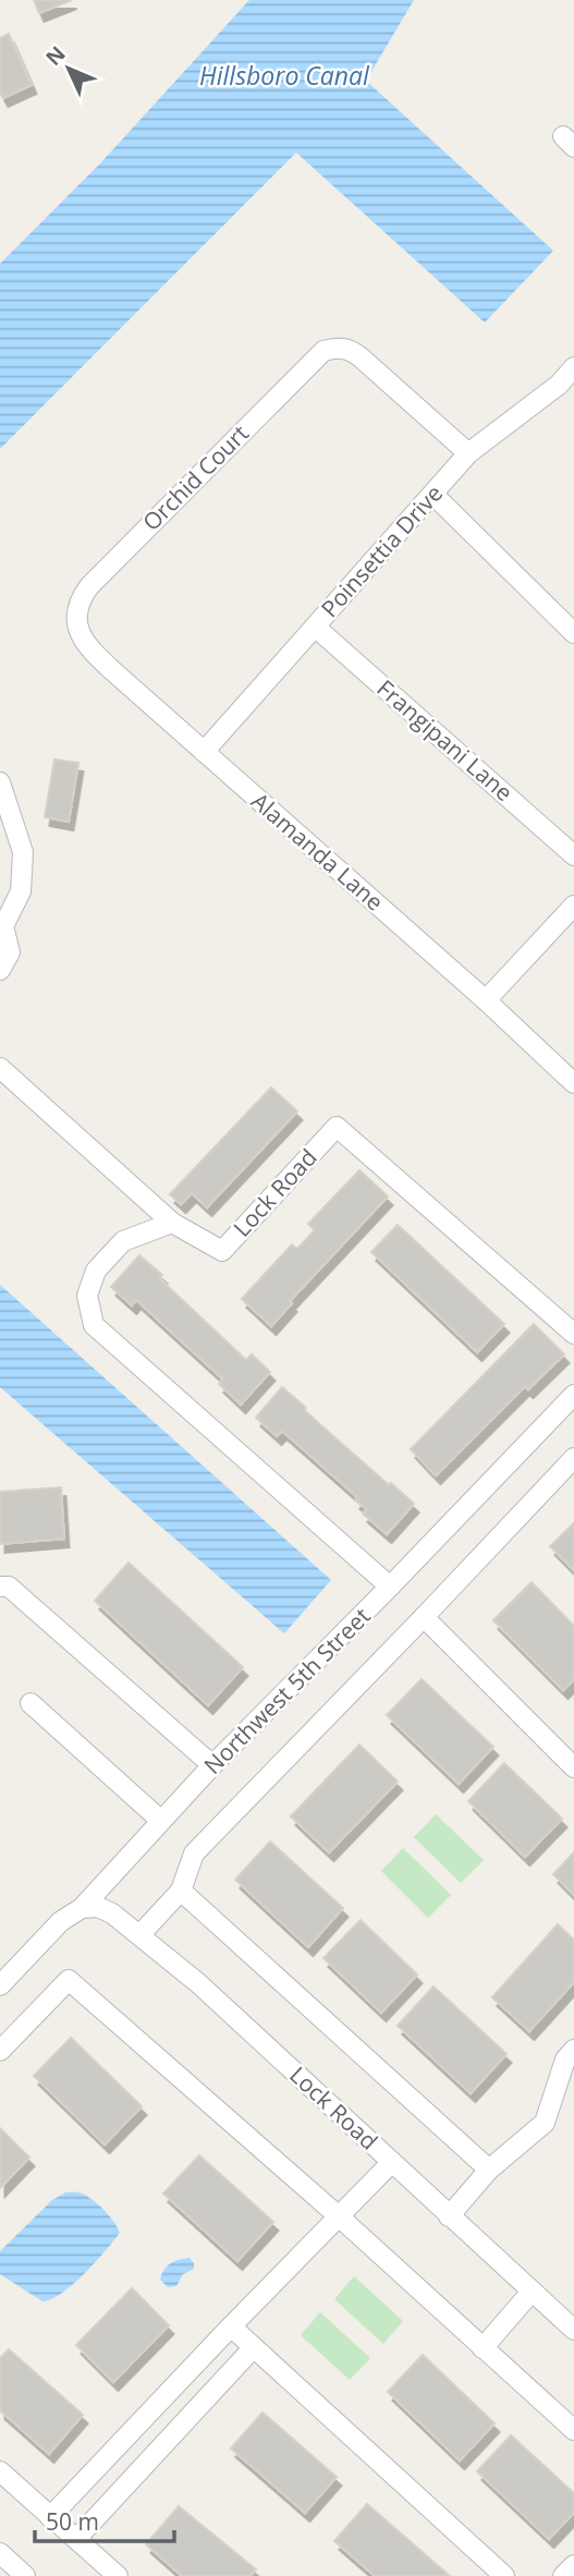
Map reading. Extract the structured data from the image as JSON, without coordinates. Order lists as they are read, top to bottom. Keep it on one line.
{"streets":{"street":["Orchid Court","Poinsettia Drive","Frangipani Lane","Alamanda Lane","Lock Road","Northwest 5th Street"]},"crossings":[["Orchid Court","Poinsettia Drive"],["Orchid Court","Alamanda Lane"],["Poinsettia Drive","Frangipani Lane"],["Poinsettia Drive","Alamanda Lane"],["Lock Road","Northwest 5th Street"]],"water":["Hillsboro Canal"],"scale_bar":"50 m","north":"top left"}
